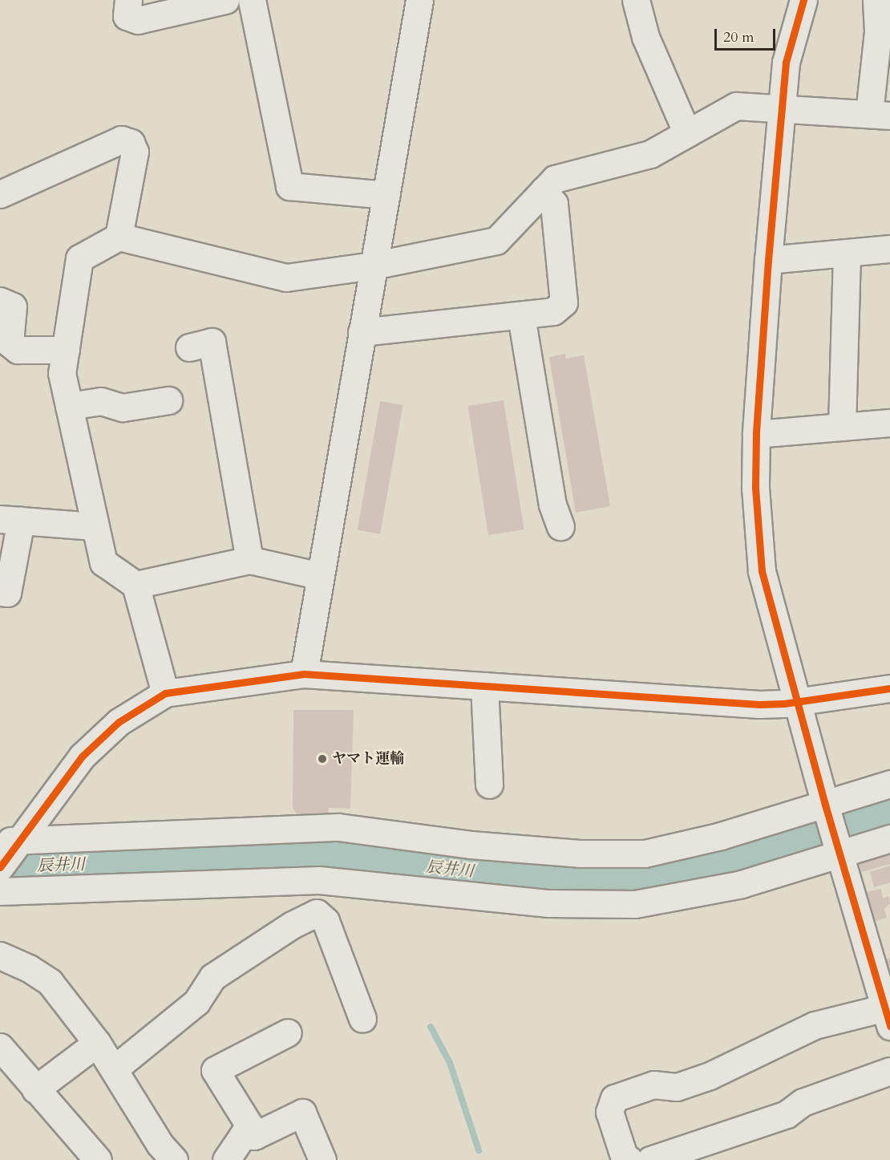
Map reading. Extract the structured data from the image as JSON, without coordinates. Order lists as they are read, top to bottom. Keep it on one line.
{"water":["辰井川"],"places":["ヤマト運輸"],"scale_bar":"20 m"}
